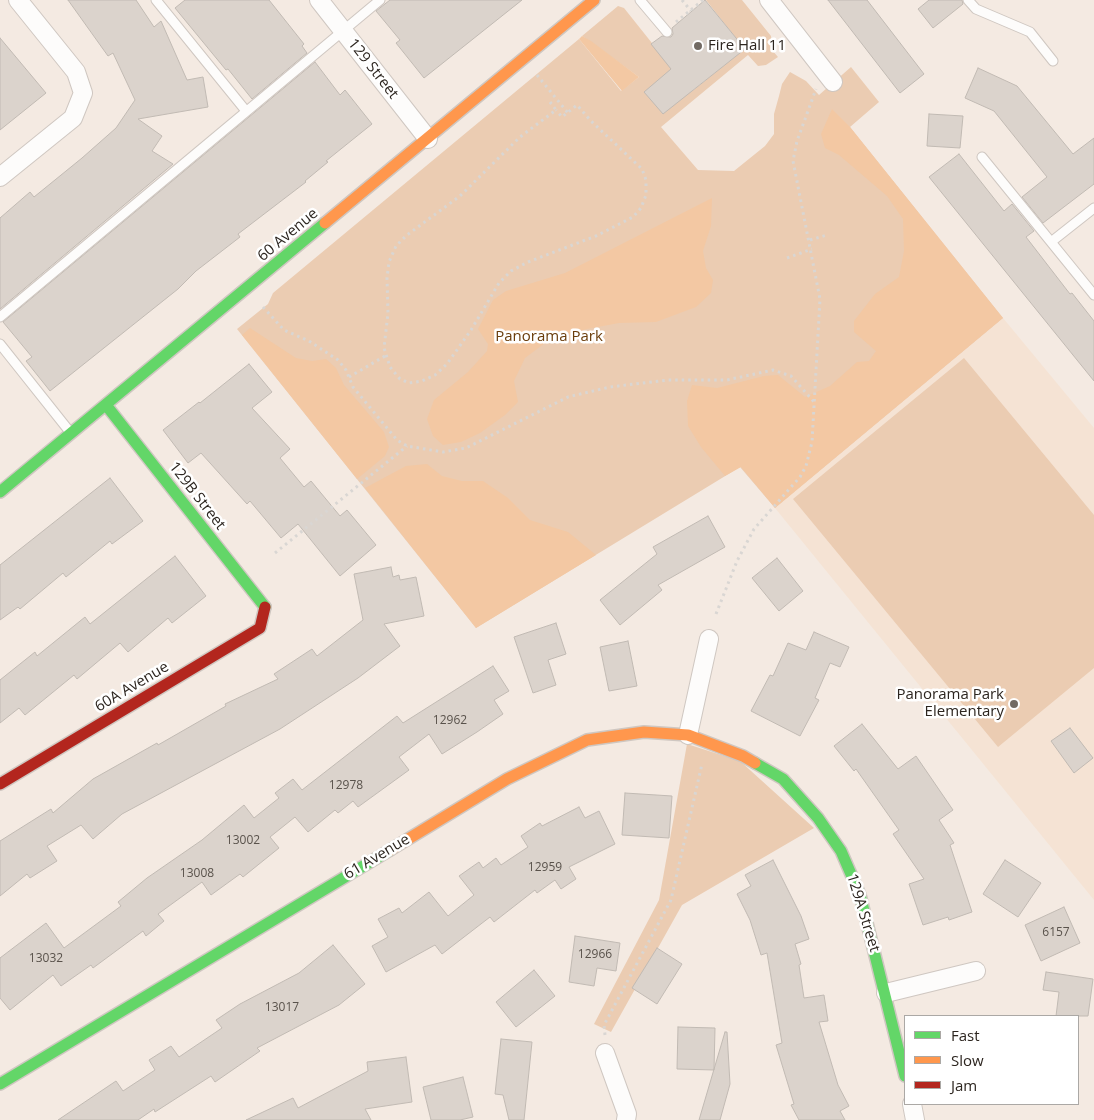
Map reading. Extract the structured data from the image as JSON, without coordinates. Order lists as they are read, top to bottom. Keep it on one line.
{"streets":{"street":["129 Street","60 Avenue","129B Street","60A Avenue","61 Avenue","129A Street"]},"crossings":[["129 Street","60 Avenue"],["60 Avenue","129B Street"],["129B Street","60A Avenue"],["61 Avenue","129A Street"]],"parks":["Panorama Park"],"places":["Fire Hall 11","Panorama Park Elementary"],"house_numbers":["12962","12978","13002","12959","13008","6157","12966","13032","13017"],"legend":["Fast","Slow","Jam"]}
